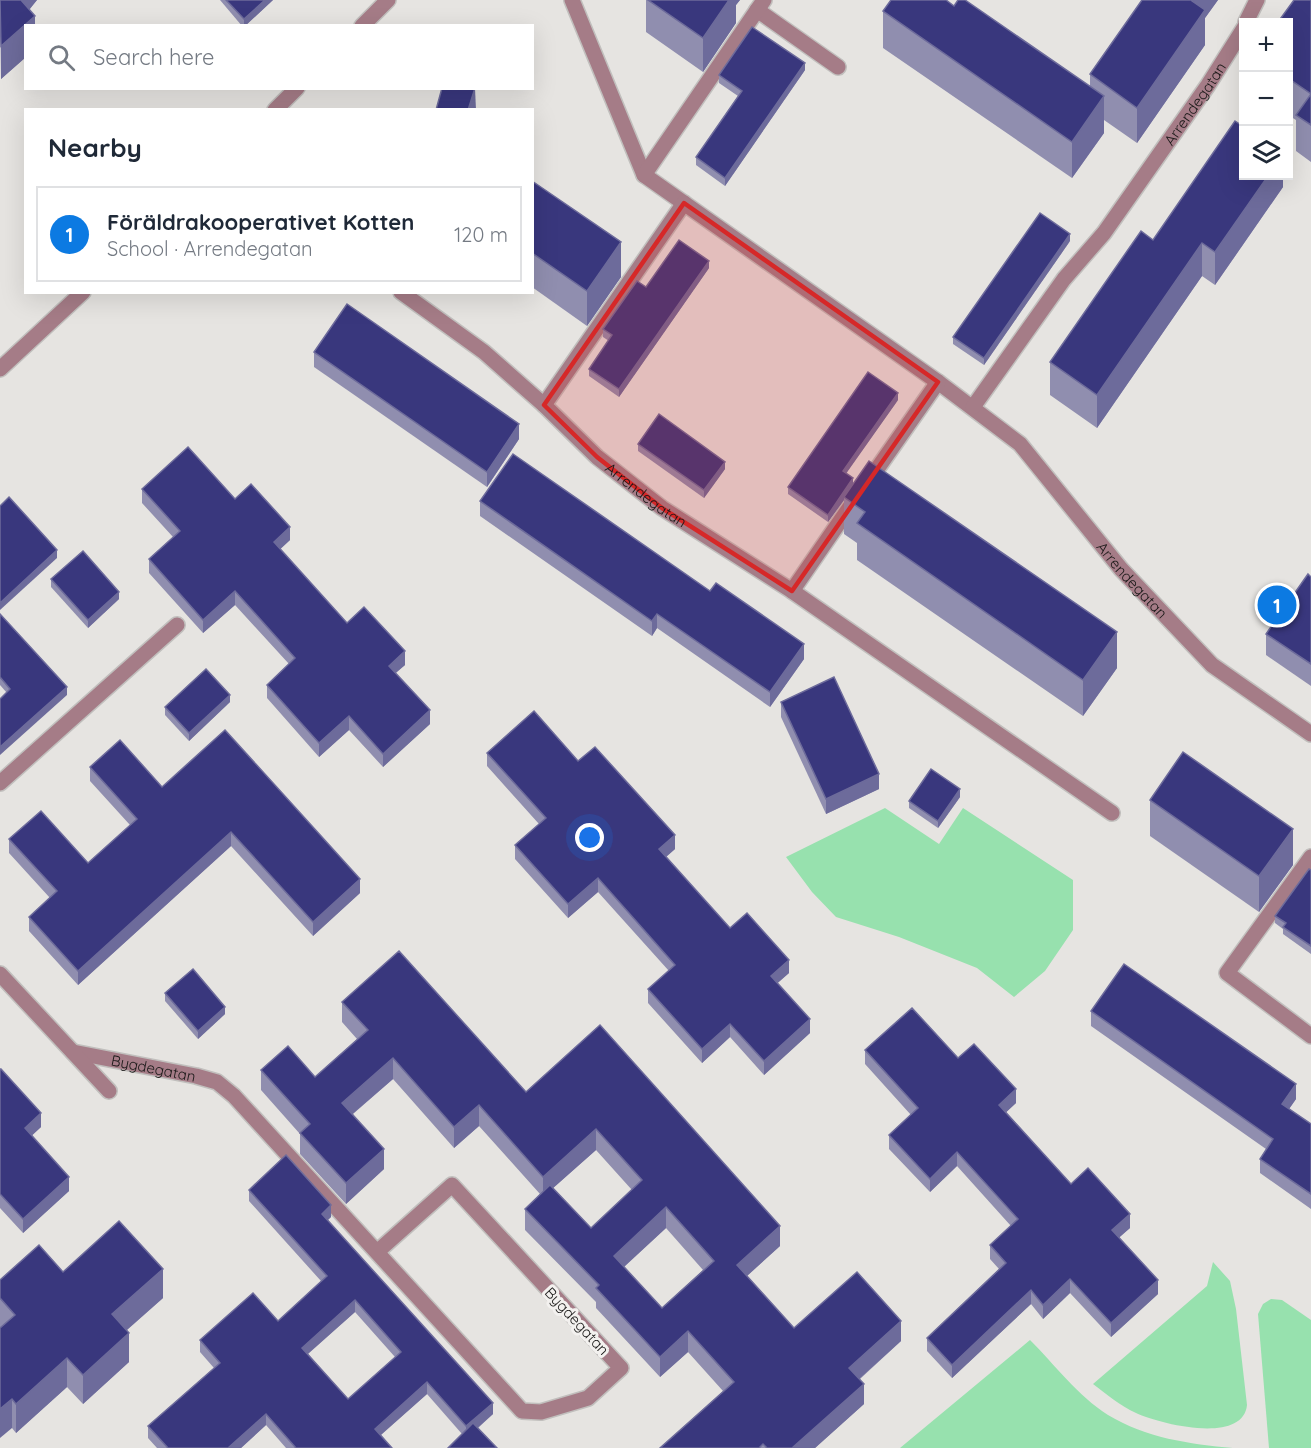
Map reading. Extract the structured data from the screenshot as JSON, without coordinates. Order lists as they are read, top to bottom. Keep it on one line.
{"streets":{"street":["Arrendegatan","Bygdegatan"]},"page":{"map_buttons":["+","−"],"search":"Search here","heading":"Nearby","list":[{"mark":"1","name":"Föräldrakooperativet Kotten","note":"School · Arrendegatan","value":"120 m"}],"pins":"1"}}
